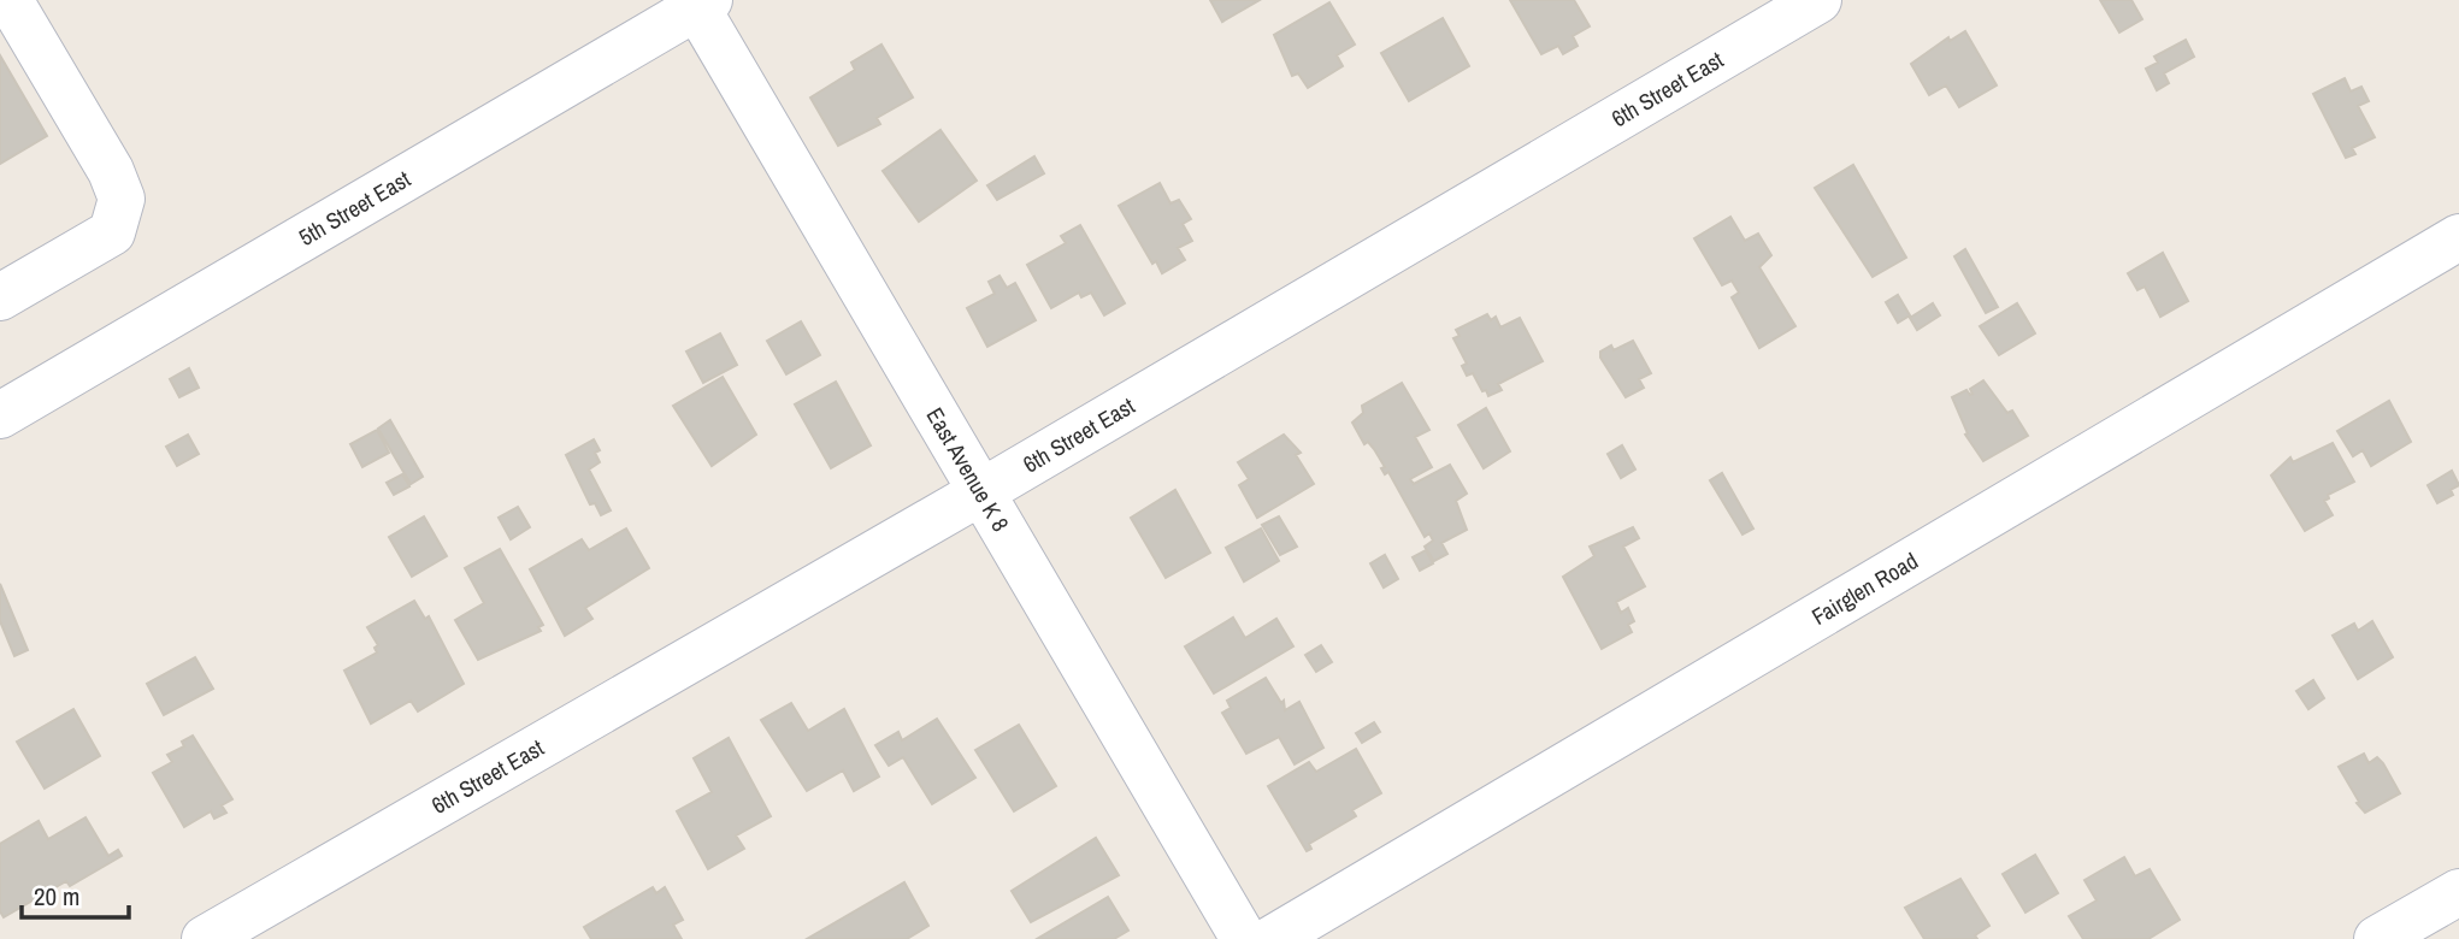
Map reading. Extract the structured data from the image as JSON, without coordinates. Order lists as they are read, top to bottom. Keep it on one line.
{"streets":{"street":["6th Street East","5th Street East","East Avenue K 8","Fairglen Road"]},"crossings":[["6th Street East","East Avenue K 8"],["5th Street East","East Avenue K 8"]],"scale_bar":"20 m"}
